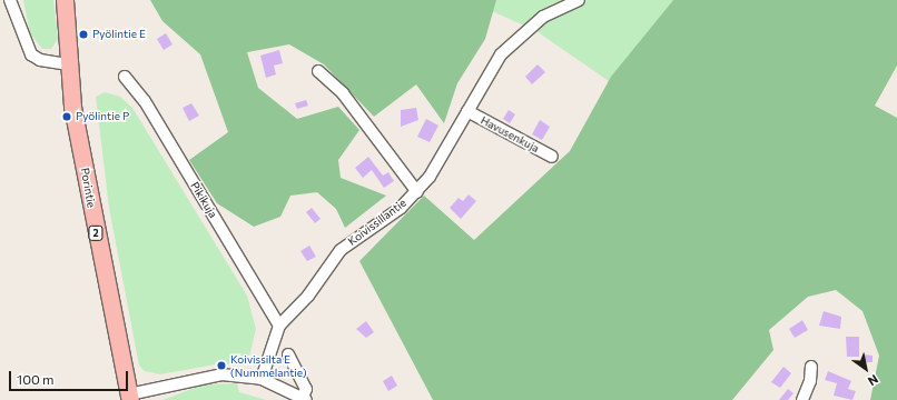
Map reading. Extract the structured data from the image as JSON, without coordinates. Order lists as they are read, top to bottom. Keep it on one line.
{"streets":{"highway":["Porintie","2"],"street":["Havusenkuja","Pikikuja","Koivissillantie"]},"crossings":[["Havusenkuja","Koivissillantie"],["Pikikuja","Koivissillantie"]],"places":["Pyölintie E","Pyölintie P","Koivissilta E (Nummelantie)"],"scale_bar":"100 m","north":"bottom right"}
